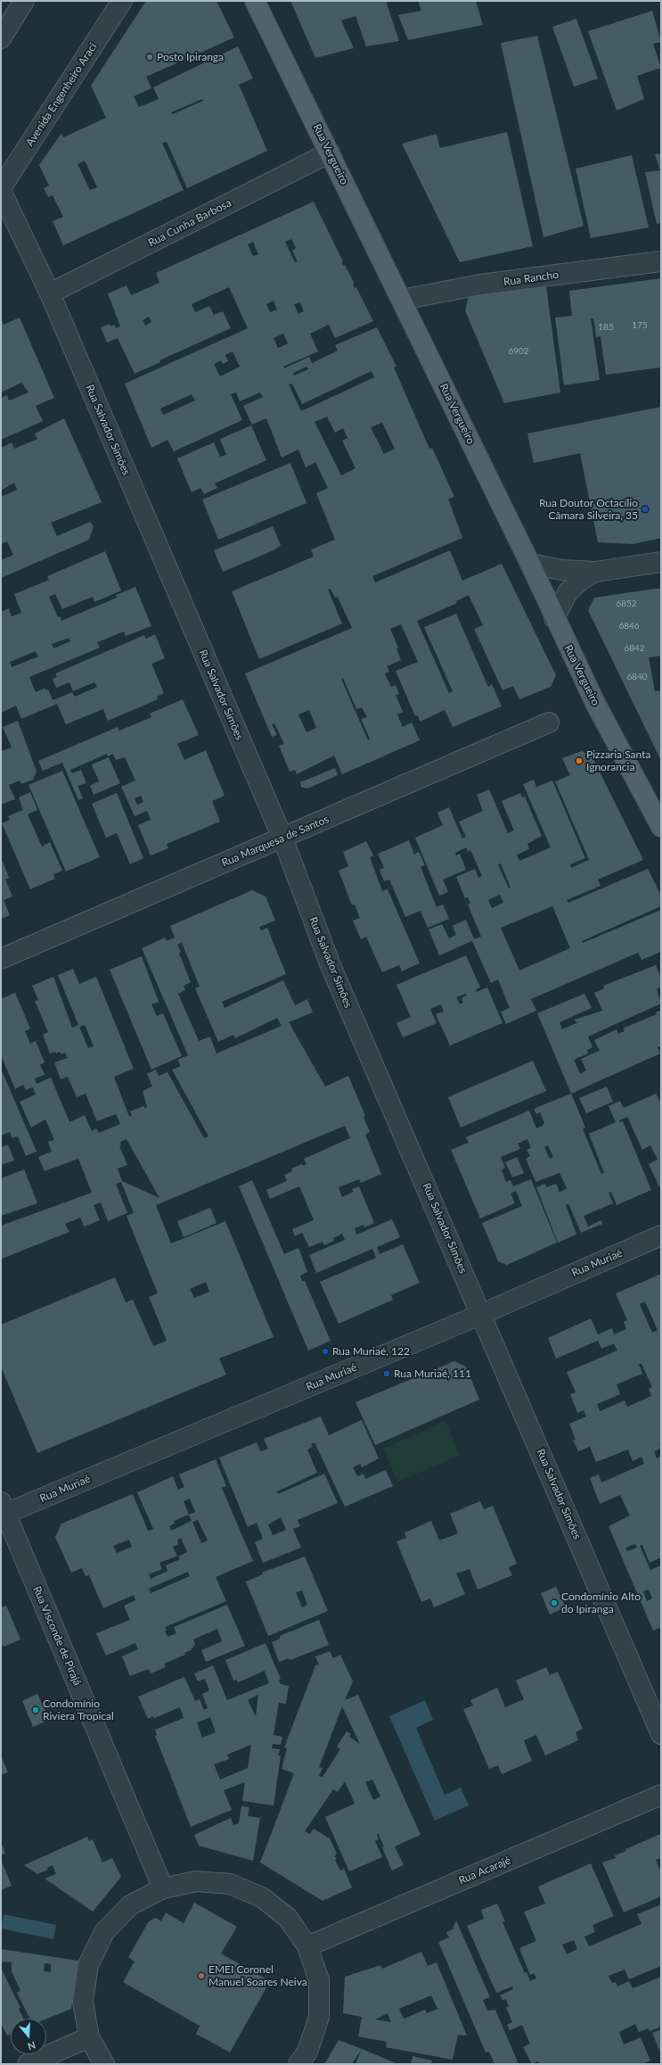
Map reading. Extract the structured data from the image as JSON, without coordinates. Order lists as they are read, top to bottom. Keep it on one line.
{"streets":{"main road":["Rua Vergueiro"],"street":["Avenida Engenheiro Araci","Rua Cunha Barbosa","Rua Rancho","Rua Salvador Simões","Rua Marquesa de Santos","Rua Muriaé","Rua Visconde de Pirajá","Rua Acarajé"]},"crossings":[["Rua Vergueiro","Rua Cunha Barbosa"],["Rua Vergueiro","Rua Rancho"],["Rua Cunha Barbosa","Rua Salvador Simões"],["Rua Salvador Simões","Rua Marquesa de Santos"],["Rua Salvador Simões","Rua Muriaé"],["Rua Muriaé","Rua Visconde de Pirajá"]],"places":["Posto Ipiranga","Rua Doutor Octacílio Câmara Silveira, 35","Pizzaria Santa Ignorancia","Rua Muriaé, 122","Rua Muriaé, 111","Condomínio Alto do Ipiranga","Condomínio Riviera Tropical","EMEI Coronel Manuel Soares Neiva"],"house_numbers":["175","185","6902","6852","6846","6842","6840"],"north":"bottom"}
